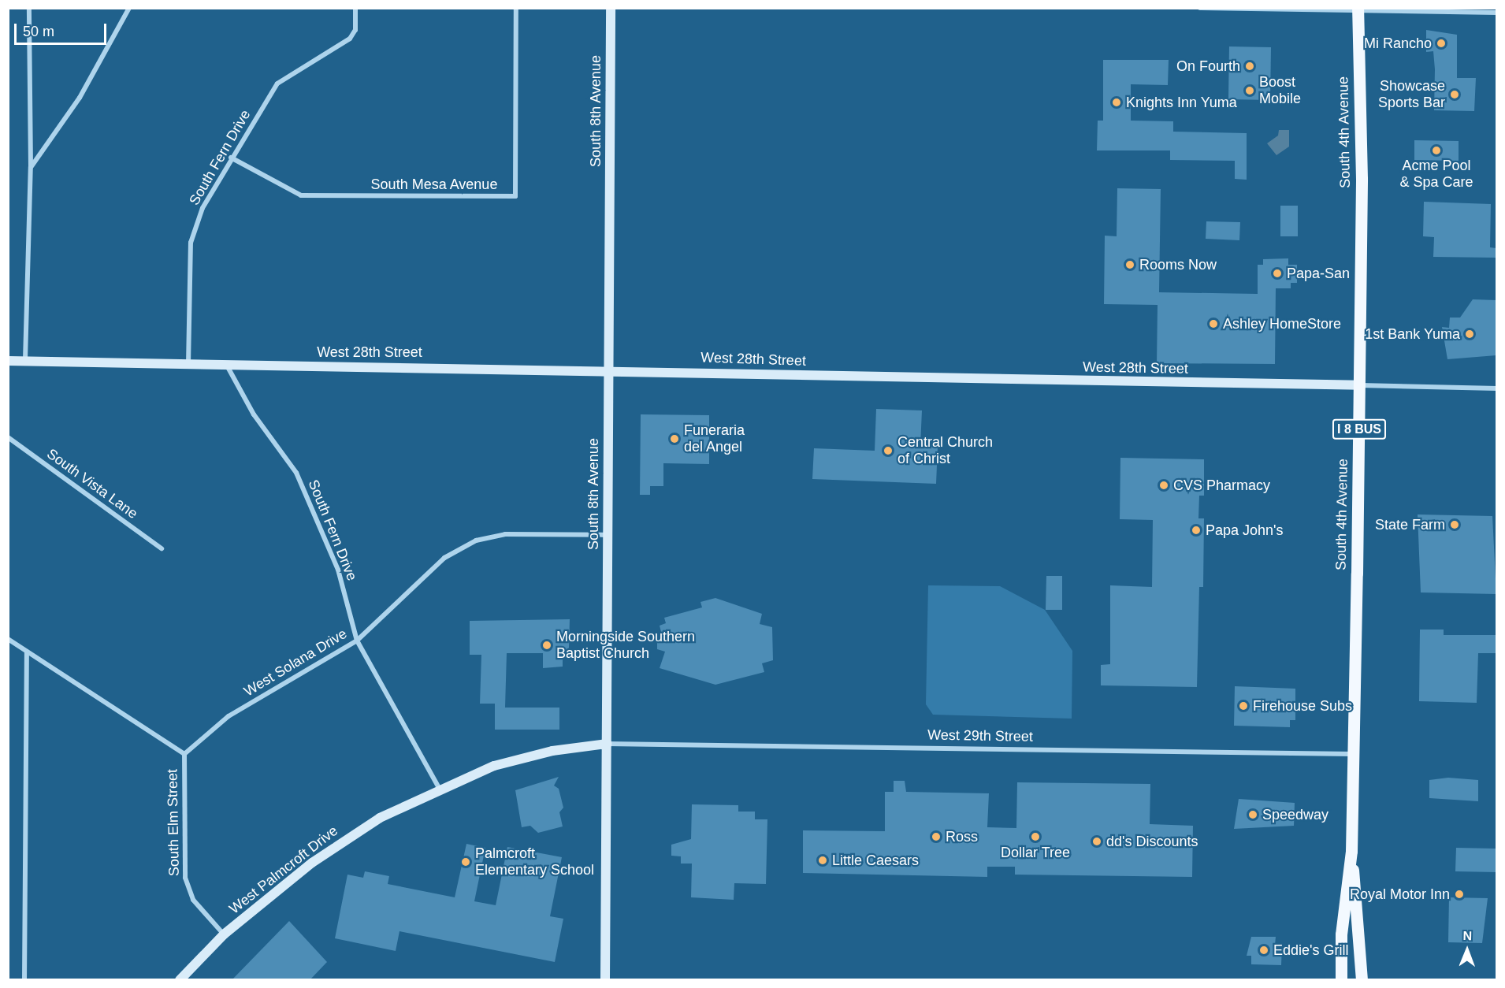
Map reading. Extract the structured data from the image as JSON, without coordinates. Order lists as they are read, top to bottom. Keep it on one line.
{"streets":{"main road":["South 4th Avenue","I 8 BUS"],"street":["South 8th Avenue","South Fern Drive","South Mesa Avenue","West 28th Street","South Vista Lane","West Solana Drive","West 29th Street","South Elm Street","West Palmcroft Drive"]},"crossings":[["South 8th Avenue","West 28th Street"],["South 8th Avenue","West Solana Drive"],["South 8th Avenue","West 29th Street"],["South 8th Avenue","West Palmcroft Drive"],["South 4th Avenue","West 28th Street"],["South 4th Avenue","West 29th Street"],["South Fern Drive","South Mesa Avenue"],["South Fern Drive","West 28th Street"],["South Fern Drive","West Solana Drive"],["South Fern Drive","West Palmcroft Drive"],["West Solana Drive","South Elm Street"],["West 29th Street","West Palmcroft Drive"],["South Elm Street","West Palmcroft Drive"]],"places":["Mi Rancho","On Fourth","Boost Mobile","Showcase Sports Bar","Knights Inn Yuma","Acme Pool & Spa Care","Rooms Now","Papa-San","Ashley HomeStore","1st Bank Yuma","Funeraria del Angel","Central Church of Christ","CVS Pharmacy","State Farm","Papa John's","Morningside Southern Baptist Church","Firehouse Subs","Speedway","Ross","Dollar Tree","dd's Discounts","Little Caesars","Palmcroft Elementary School","Royal Motor Inn","Eddie's Grill"],"scale_bar":"50 m","north":"top"}
